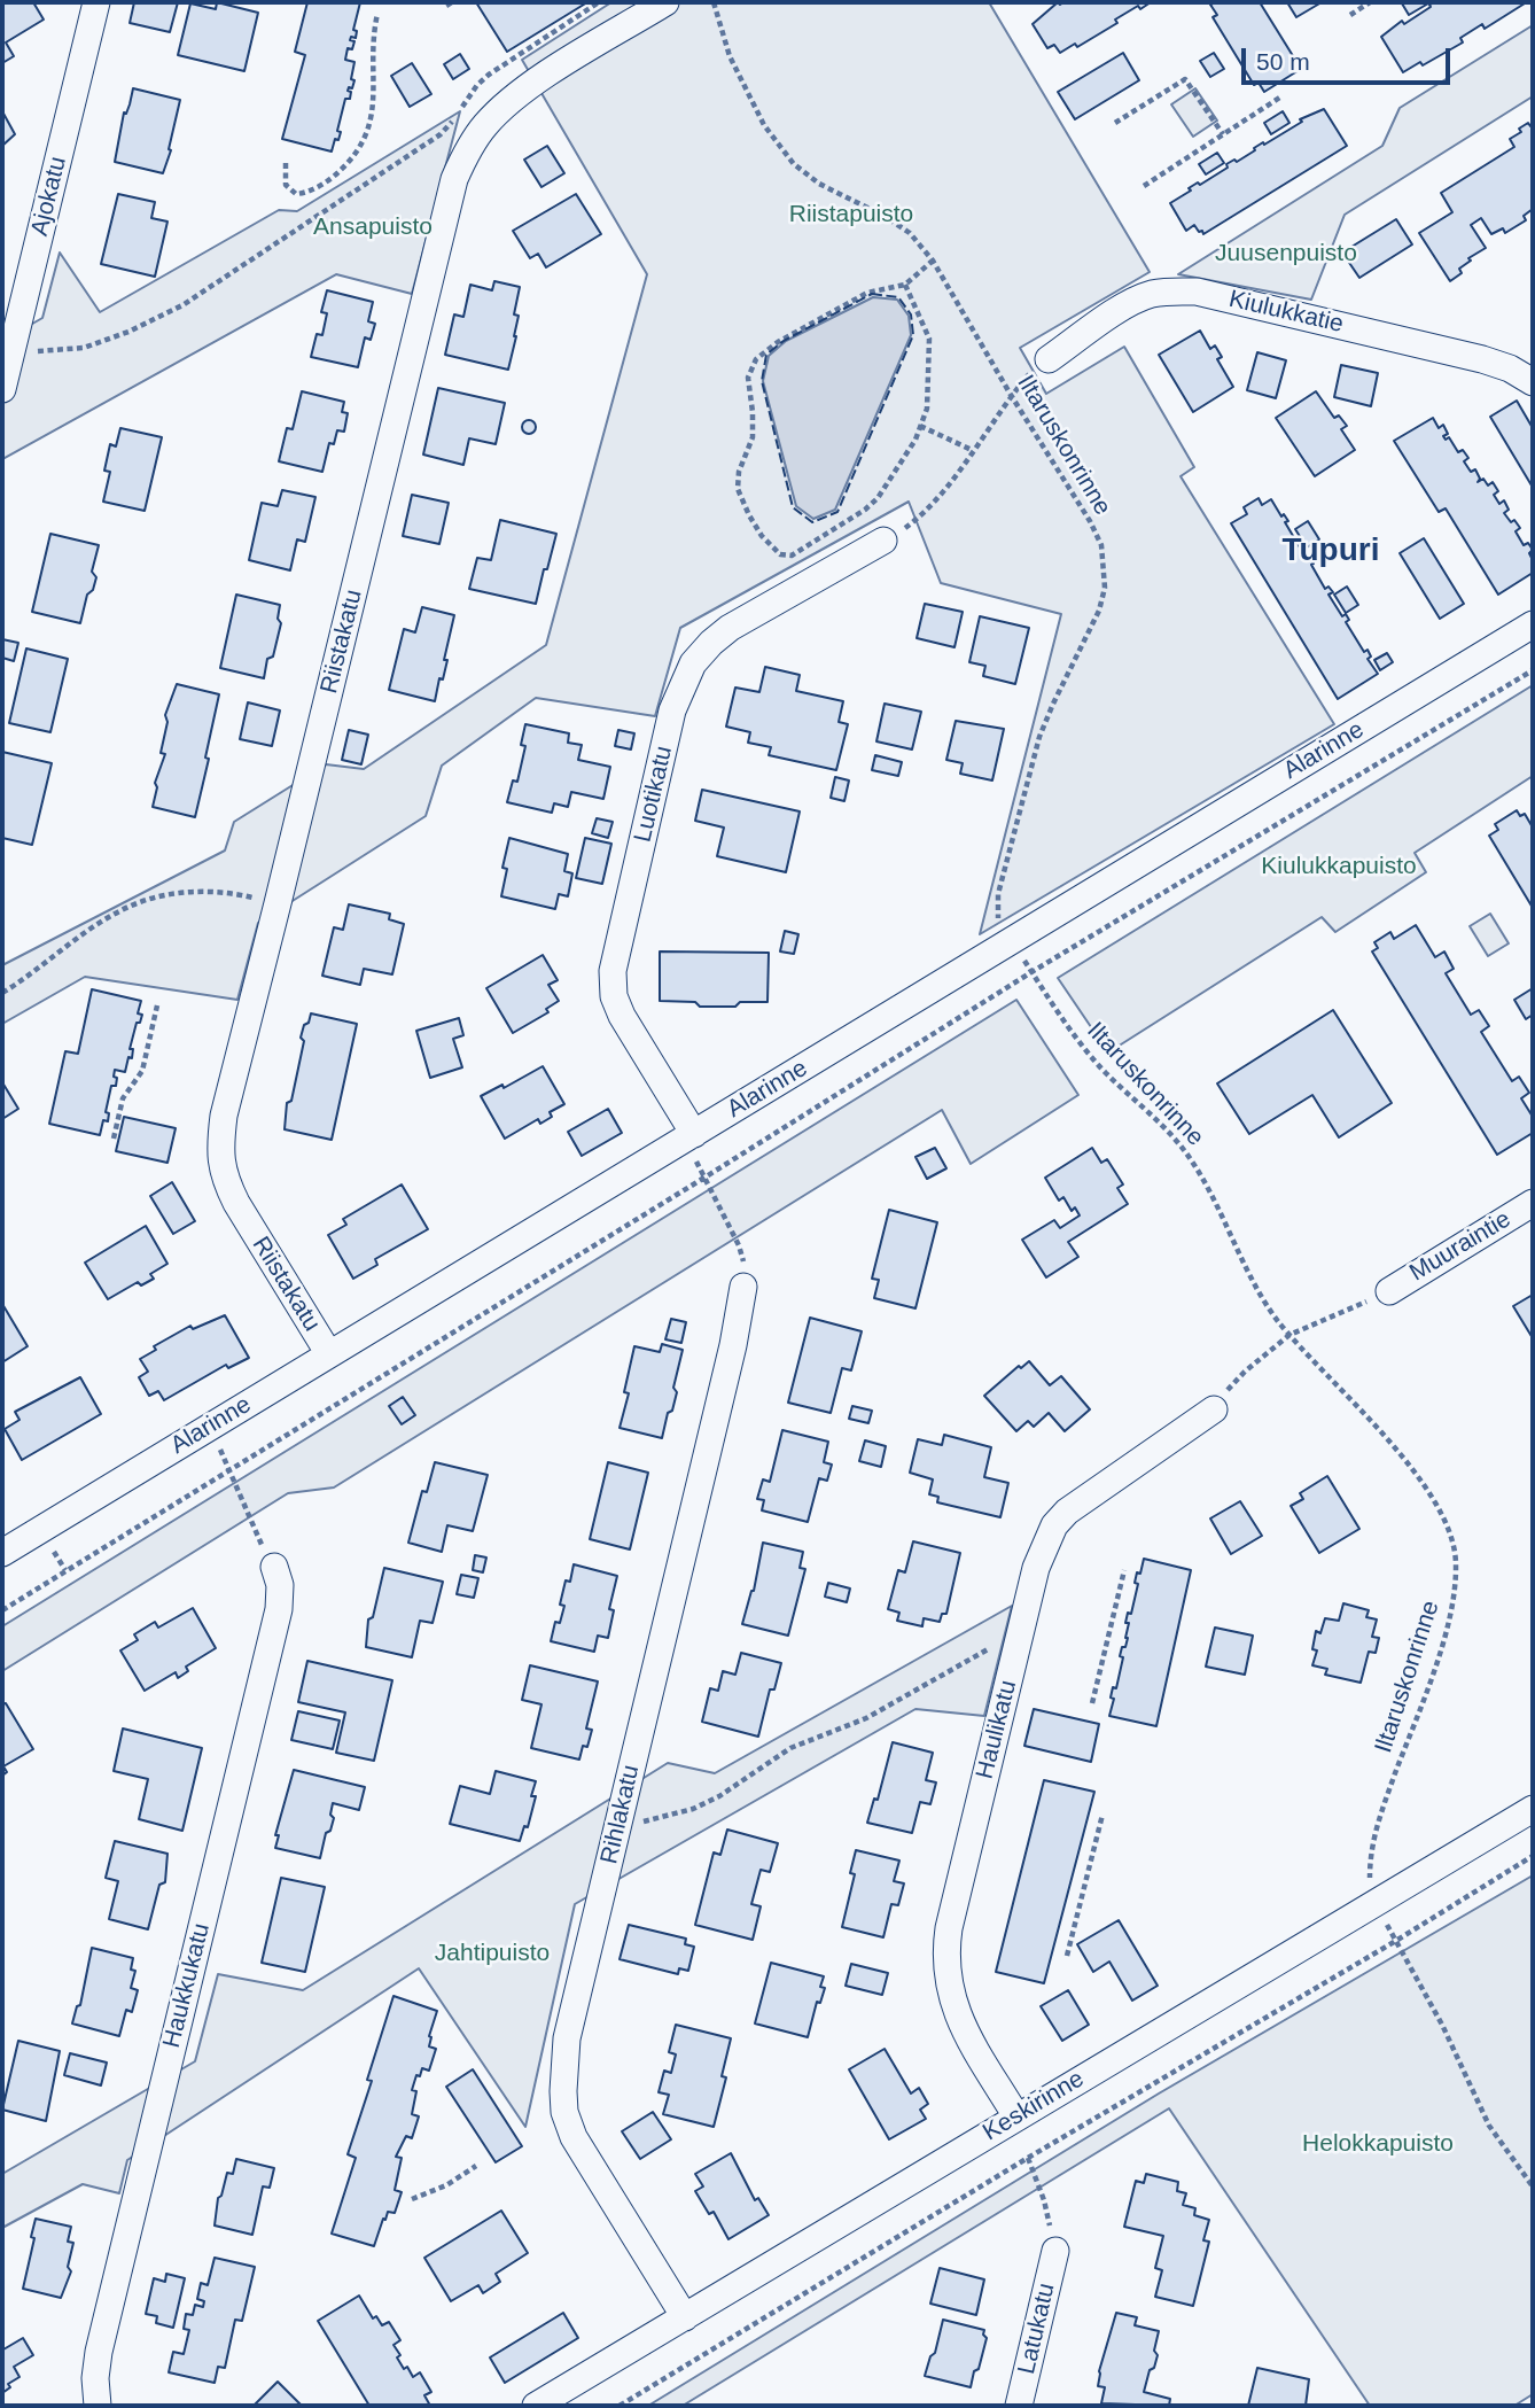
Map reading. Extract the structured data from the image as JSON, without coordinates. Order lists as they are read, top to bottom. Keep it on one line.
{"streets":{"street":["Ajokatu","Kiulukkatie","Riistakatu","Alarinne","Luotikatu","Muuraintie","Haulikatu","Rihlakatu","Haukkukatu","Keskirinne","Latukatu"],"path":["Iltaruskonrinne"]},"crossings":[["Iltaruskonrinne","Alarinne"],["Iltaruskonrinne","Keskirinne"],["Riistakatu","Alarinne"],["Alarinne","Luotikatu"],["Haulikatu","Keskirinne"],["Rihlakatu","Keskirinne"]],"districts":["Tupuri"],"parks":["Riistapuisto","Ansapuisto","Juusenpuisto","Kiulukkapuisto","Jahtipuisto","Helokkapuisto"],"scale_bar":"50 m"}
